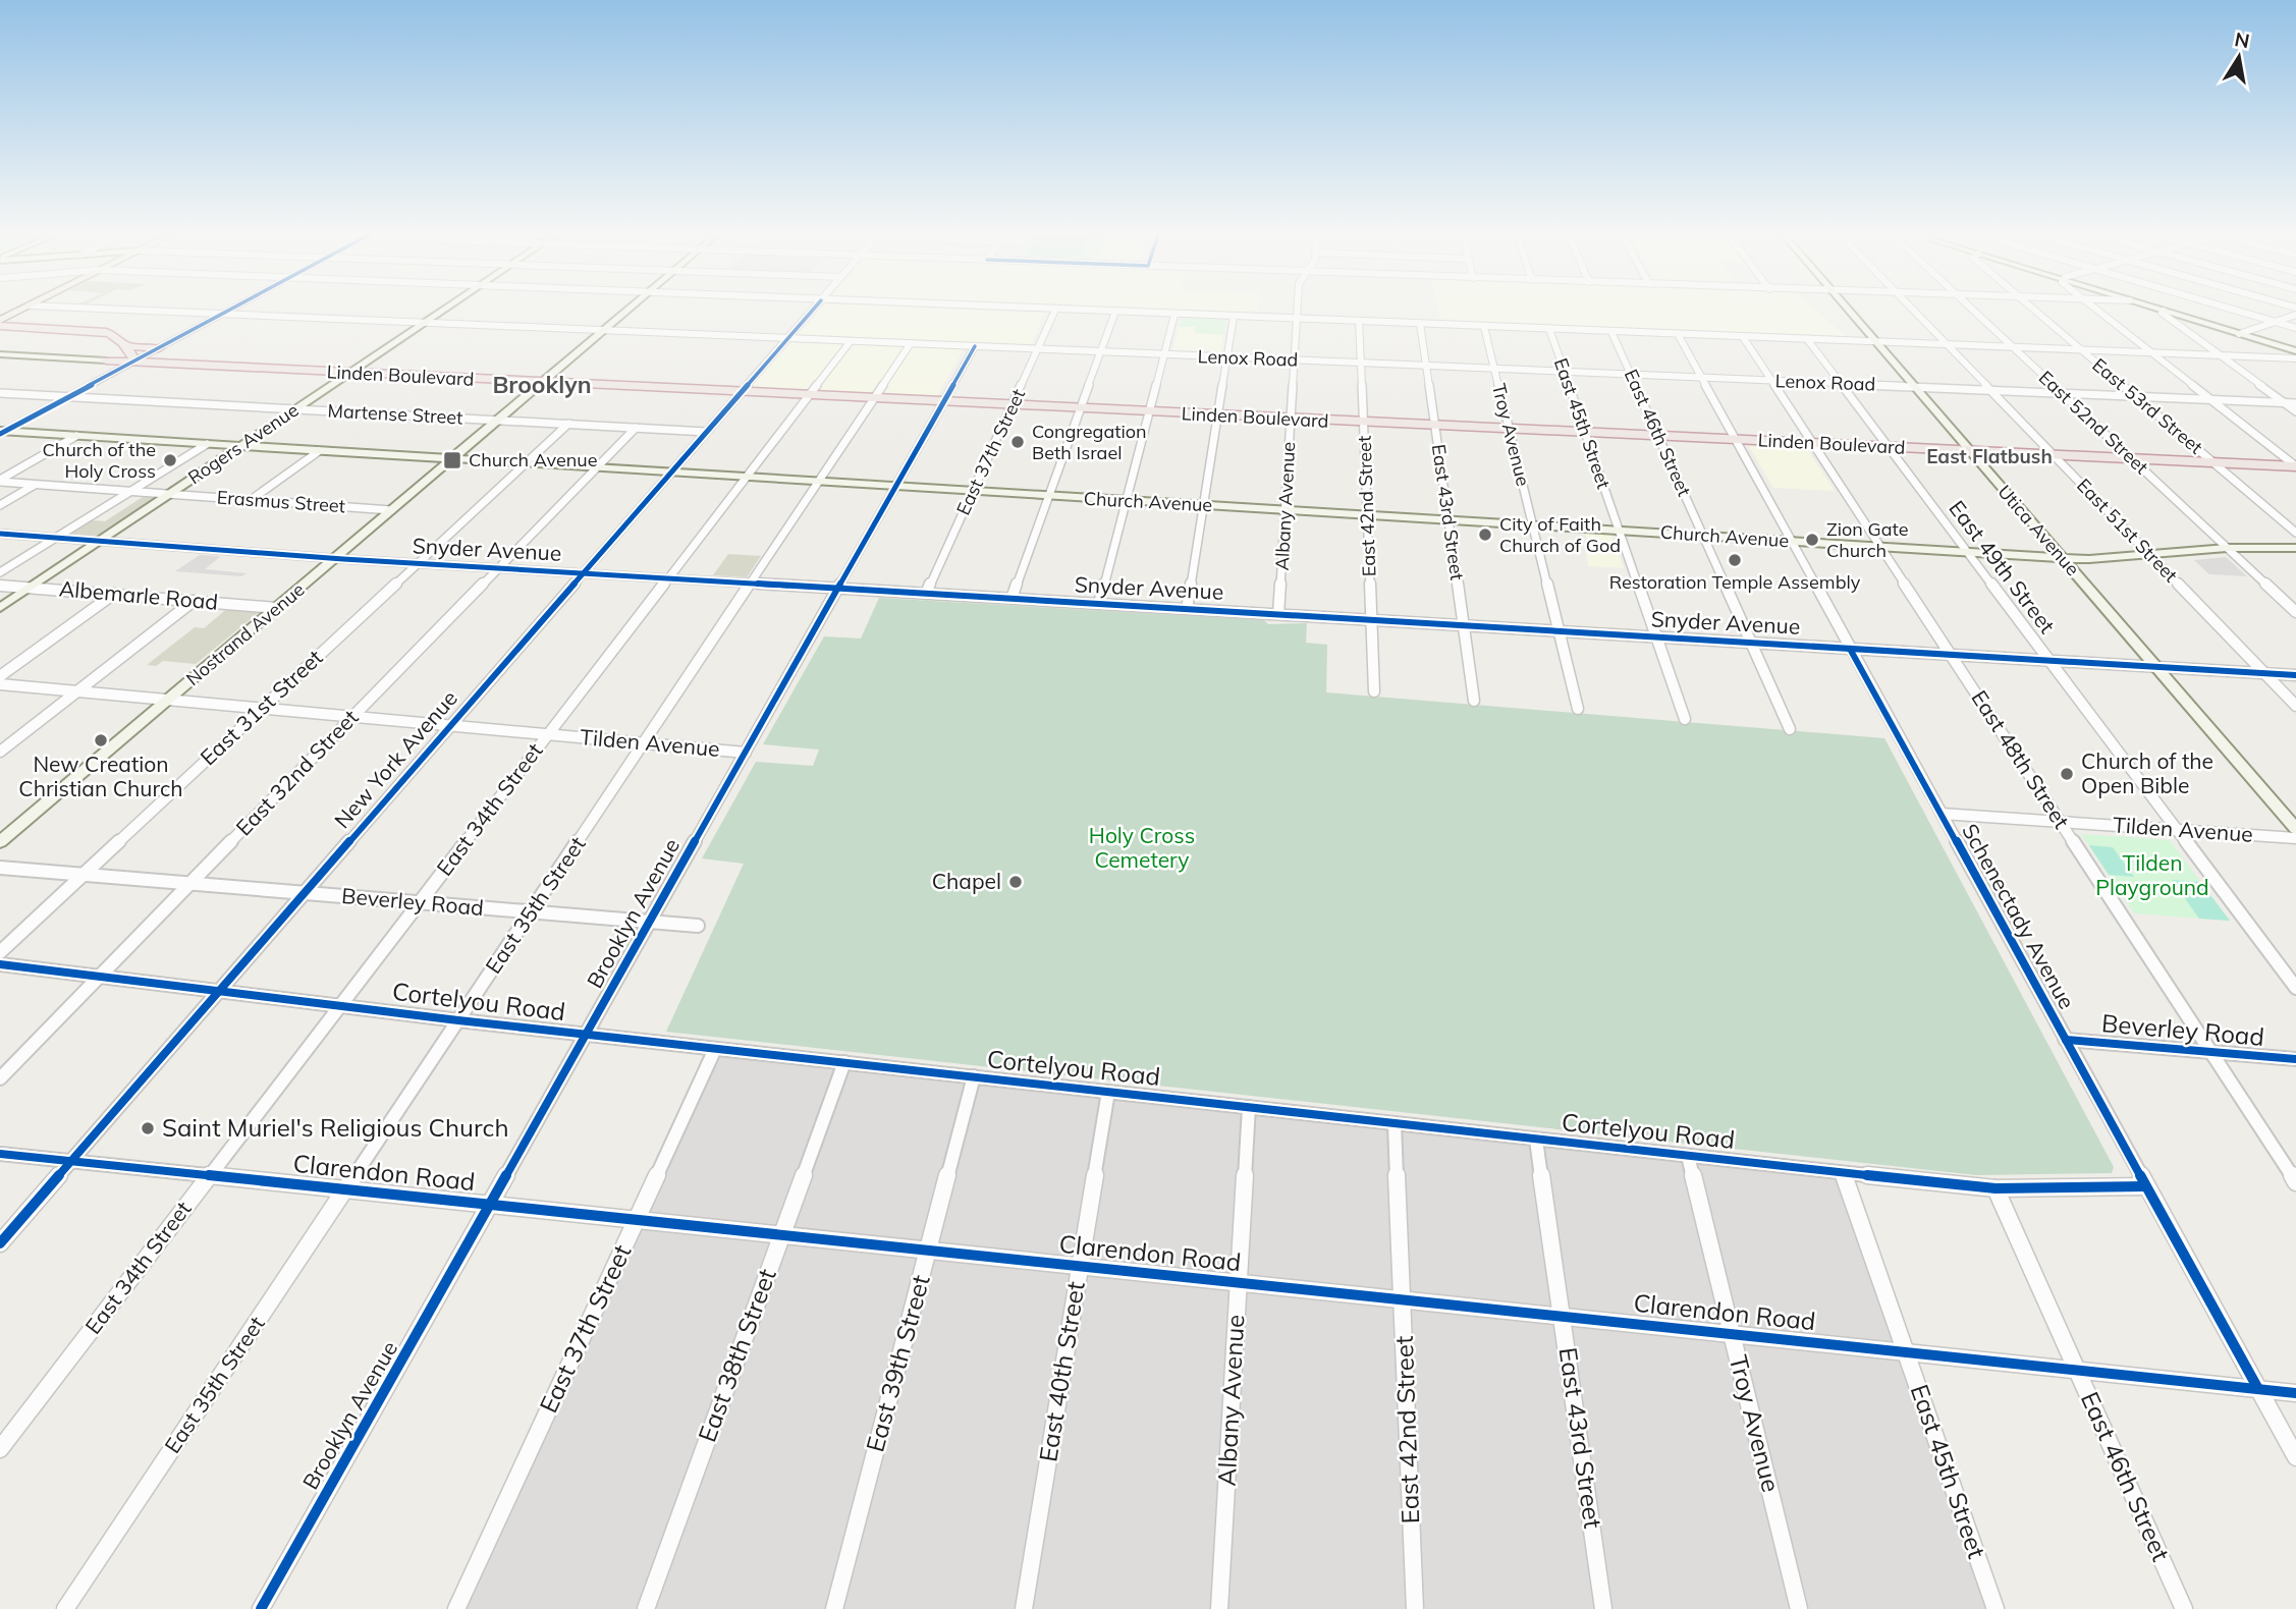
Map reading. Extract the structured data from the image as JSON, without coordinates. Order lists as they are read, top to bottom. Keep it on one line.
{"streets":{"highway":["Linden Boulevard"],"main road":["Rogers Avenue","Church Avenue","Utica Avenue","Nostrand Avenue"],"street":["Lenox Road","East 53rd Street","Martense Street","East 52nd Street","East 45th Street","East 46th Street","Troy Avenue","East 37th Street","Erasmus Street","Albany Avenue","East 42nd Street","East 43rd Street","East 51st Street","Snyder Avenue","East 49th Street","Albemarle Road","East 31st Street","Tilden Avenue","New York Avenue","East 48th Street","East 32nd Street","East 34th Street","Beverley Road","East 35th Street","Brooklyn Avenue","Schenectady Avenue","Cortelyou Road","Clarendon Road","East 38th Street","East 39th Street","East 40th Street"]},"crossings":[["Lenox Road","East 53rd Street"],["Lenox Road","East 52nd Street"],["Lenox Road","East 45th Street"],["Lenox Road","East 46th Street"],["Lenox Road","Troy Avenue"],["Lenox Road","Rogers Avenue"],["Lenox Road","East 37th Street"],["Lenox Road","Albany Avenue"],["Lenox Road","East 42nd Street"],["Lenox Road","East 43rd Street"],["Lenox Road","Utica Avenue"],["Lenox Road","East 51st Street"],["Lenox Road","East 49th Street"],["Lenox Road","Nostrand Avenue"],["Lenox Road","New York Avenue"],["Lenox Road","East 48th Street"],["Lenox Road","East 34th Street"],["Lenox Road","East 35th Street"],["Lenox Road","Brooklyn Avenue"],["Lenox Road","Schenectady Avenue"],["Linden Boulevard","East 53rd Street"],["Linden Boulevard","East 52nd Street"],["Linden Boulevard","East 45th Street"],["Linden Boulevard","East 46th Street"],["Linden Boulevard","Troy Avenue"],["Linden Boulevard","Rogers Avenue"],["Linden Boulevard","East 37th Street"],["Linden Boulevard","Albany Avenue"],["Linden Boulevard","East 42nd Street"],["Linden Boulevard","East 43rd Street"],["Linden Boulevard","Utica Avenue"],["Linden Boulevard","East 51st Street"],["Linden Boulevard","East 49th Street"],["Linden Boulevard","Nostrand Avenue"],["Linden Boulevard","New York Avenue"],["Linden Boulevard","East 48th Street"],["Linden Boulevard","East 34th Street"],["Linden Boulevard","East 35th Street"],["Linden Boulevard","Brooklyn Avenue"],["Linden Boulevard","Schenectady Avenue"],["Martense Street","Rogers Avenue"],["Martense Street","Nostrand Avenue"],["Martense Street","East 31st Street"],["Martense Street","New York Avenue"],["Martense Street","East 32nd Street"],["East 52nd Street","Church Avenue"],["East 45th Street","Church Avenue"],["East 45th Street","Snyder Avenue"],["East 45th Street","Cortelyou Road"],["East 45th Street","Clarendon Road"],["East 46th Street","Church Avenue"],["East 46th Street","Snyder Avenue"],["East 46th Street","Cortelyou Road"],["East 46th Street","Clarendon Road"],["Troy Avenue","Church Avenue"],["Troy Avenue","Snyder Avenue"],["Troy Avenue","Cortelyou Road"],["Troy Avenue","Clarendon Road"],["Rogers Avenue","Erasmus Street"],["Rogers Avenue","Church Avenue"],["Rogers Avenue","Snyder Avenue"],["Rogers Avenue","Albemarle Road"],["East 37th Street","Church Avenue"],["East 37th Street","Snyder Avenue"],["East 37th Street","Cortelyou Road"],["East 37th Street","Clarendon Road"],["Erasmus Street","Nostrand Avenue"],["Church Avenue","Albany Avenue"],["Church Avenue","East 42nd Street"],["Church Avenue","East 43rd Street"],["Church Avenue","Utica Avenue"],["Church Avenue","East 51st Street"],["Church Avenue","East 49th Street"],["Church Avenue","Nostrand Avenue"],["Church Avenue","East 31st Street"],["Church Avenue","New York Avenue"],["Church Avenue","East 48th Street"],["Church Avenue","East 32nd Street"],["Church Avenue","East 34th Street"],["Church Avenue","East 35th Street"],["Church Avenue","Brooklyn Avenue"],["Church Avenue","Schenectady Avenue"],["Albany Avenue","Snyder Avenue"],["Albany Avenue","Cortelyou Road"],["Albany Avenue","Clarendon Road"],["East 42nd Street","Snyder Avenue"],["East 42nd Street","Cortelyou Road"],["East 42nd Street","Clarendon Road"],["East 43rd Street","Snyder Avenue"],["East 43rd Street","Cortelyou Road"],["East 43rd Street","Clarendon Road"],["Utica Avenue","Snyder Avenue"],["East 51st Street","Snyder Avenue"],["Snyder Avenue","East 49th Street"],["Snyder Avenue","Nostrand Avenue"],["Snyder Avenue","East 31st Street"],["Snyder Avenue","New York Avenue"],["Snyder Avenue","East 48th Street"],["Snyder Avenue","East 32nd Street"],["Snyder Avenue","East 34th Street"],["Snyder Avenue","East 35th Street"],["Snyder Avenue","Brooklyn Avenue"],["Snyder Avenue","Schenectady Avenue"],["East 49th Street","Tilden Avenue"],["Albemarle Road","Nostrand Avenue"],["Nostrand Avenue","Tilden Avenue"],["East 31st Street","Tilden Avenue"],["East 31st Street","Beverley Road"],["Tilden Avenue","New York Avenue"],["Tilden Avenue","East 48th Street"],["Tilden Avenue","East 32nd Street"],["Tilden Avenue","East 34th Street"],["Tilden Avenue","East 35th Street"],["Tilden Avenue","Brooklyn Avenue"],["Tilden Avenue","Schenectady Avenue"],["New York Avenue","Beverley Road"],["New York Avenue","Cortelyou Road"],["New York Avenue","Clarendon Road"],["East 48th Street","Beverley Road"],["East 32nd Street","Beverley Road"],["East 32nd Street","Cortelyou Road"],["East 34th Street","Beverley Road"],["East 34th Street","Cortelyou Road"],["East 34th Street","Clarendon Road"],["Beverley Road","East 35th Street"],["Beverley Road","Brooklyn Avenue"],["Beverley Road","Schenectady Avenue"],["East 35th Street","Cortelyou Road"],["East 35th Street","Clarendon Road"],["Brooklyn Avenue","Cortelyou Road"],["Brooklyn Avenue","Clarendon Road"],["Schenectady Avenue","Cortelyou Road"],["Schenectady Avenue","Clarendon Road"],["Cortelyou Road","East 38th Street"],["Cortelyou Road","East 39th Street"],["Cortelyou Road","East 40th Street"],["Clarendon Road","East 38th Street"],["Clarendon Road","East 39th Street"],["Clarendon Road","East 40th Street"]],"districts":["Brooklyn","East Flatbush"],"parks":["Holy Cross Cemetery","Tilden Playground"],"places":{"other":["Congregation Beth Israel","Church of the Holy Cross","City of Faith Church of God","Zion Gate Church","Restoration Temple Assembly","New Creation Christian Church","Church of the Open Bible","Chapel","Saint Muriel's Religious Church"],"transit":["Church Avenue"]},"north":"top"}
